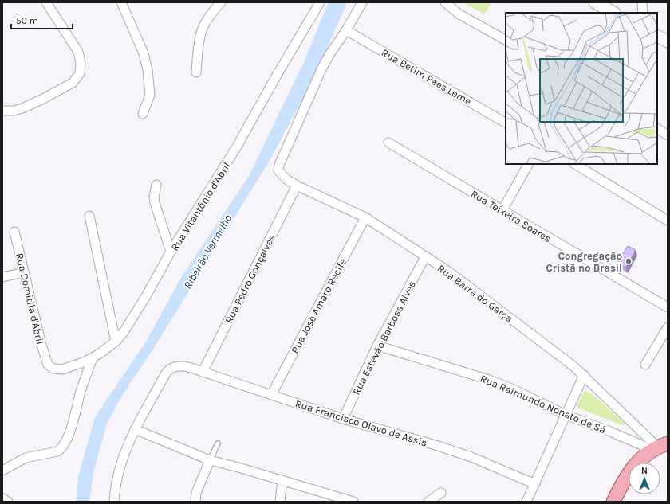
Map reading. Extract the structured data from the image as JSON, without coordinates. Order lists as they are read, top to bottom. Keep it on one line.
{"streets":{"street":["Rua Betim Paes Leme","Rua Vitantônio d'Abril","Rua Teixeira Soares","Rua Pedro Gonçalves","Rua Barra do Garça","Rua Domitila d'Abril","Rua José Amaro Recife","Rua Estevão Barbosa Alves","Rua Raimundo Nonato de Sá","Rua Francisco Olavo de Assis"]},"crossings":[["Rua Betim Paes Leme","Rua Barra do Garça"],["Rua Vitantônio d'Abril","Rua Domitila d'Abril"],["Rua Pedro Gonçalves","Rua Barra do Garça"],["Rua Pedro Gonçalves","Rua Francisco Olavo de Assis"],["Rua Barra do Garça","Rua José Amaro Recife"],["Rua Barra do Garça","Rua Estevão Barbosa Alves"],["Rua Barra do Garça","Rua Raimundo Nonato de Sá"],["Rua José Amaro Recife","Rua Francisco Olavo de Assis"],["Rua Estevão Barbosa Alves","Rua Raimundo Nonato de Sá"],["Rua Estevão Barbosa Alves","Rua Francisco Olavo de Assis"]],"water":["Ribeirão Vermelho"],"places":["Congregação Cristã no Brasil"],"scale_bar":"50 m","north":"top"}
